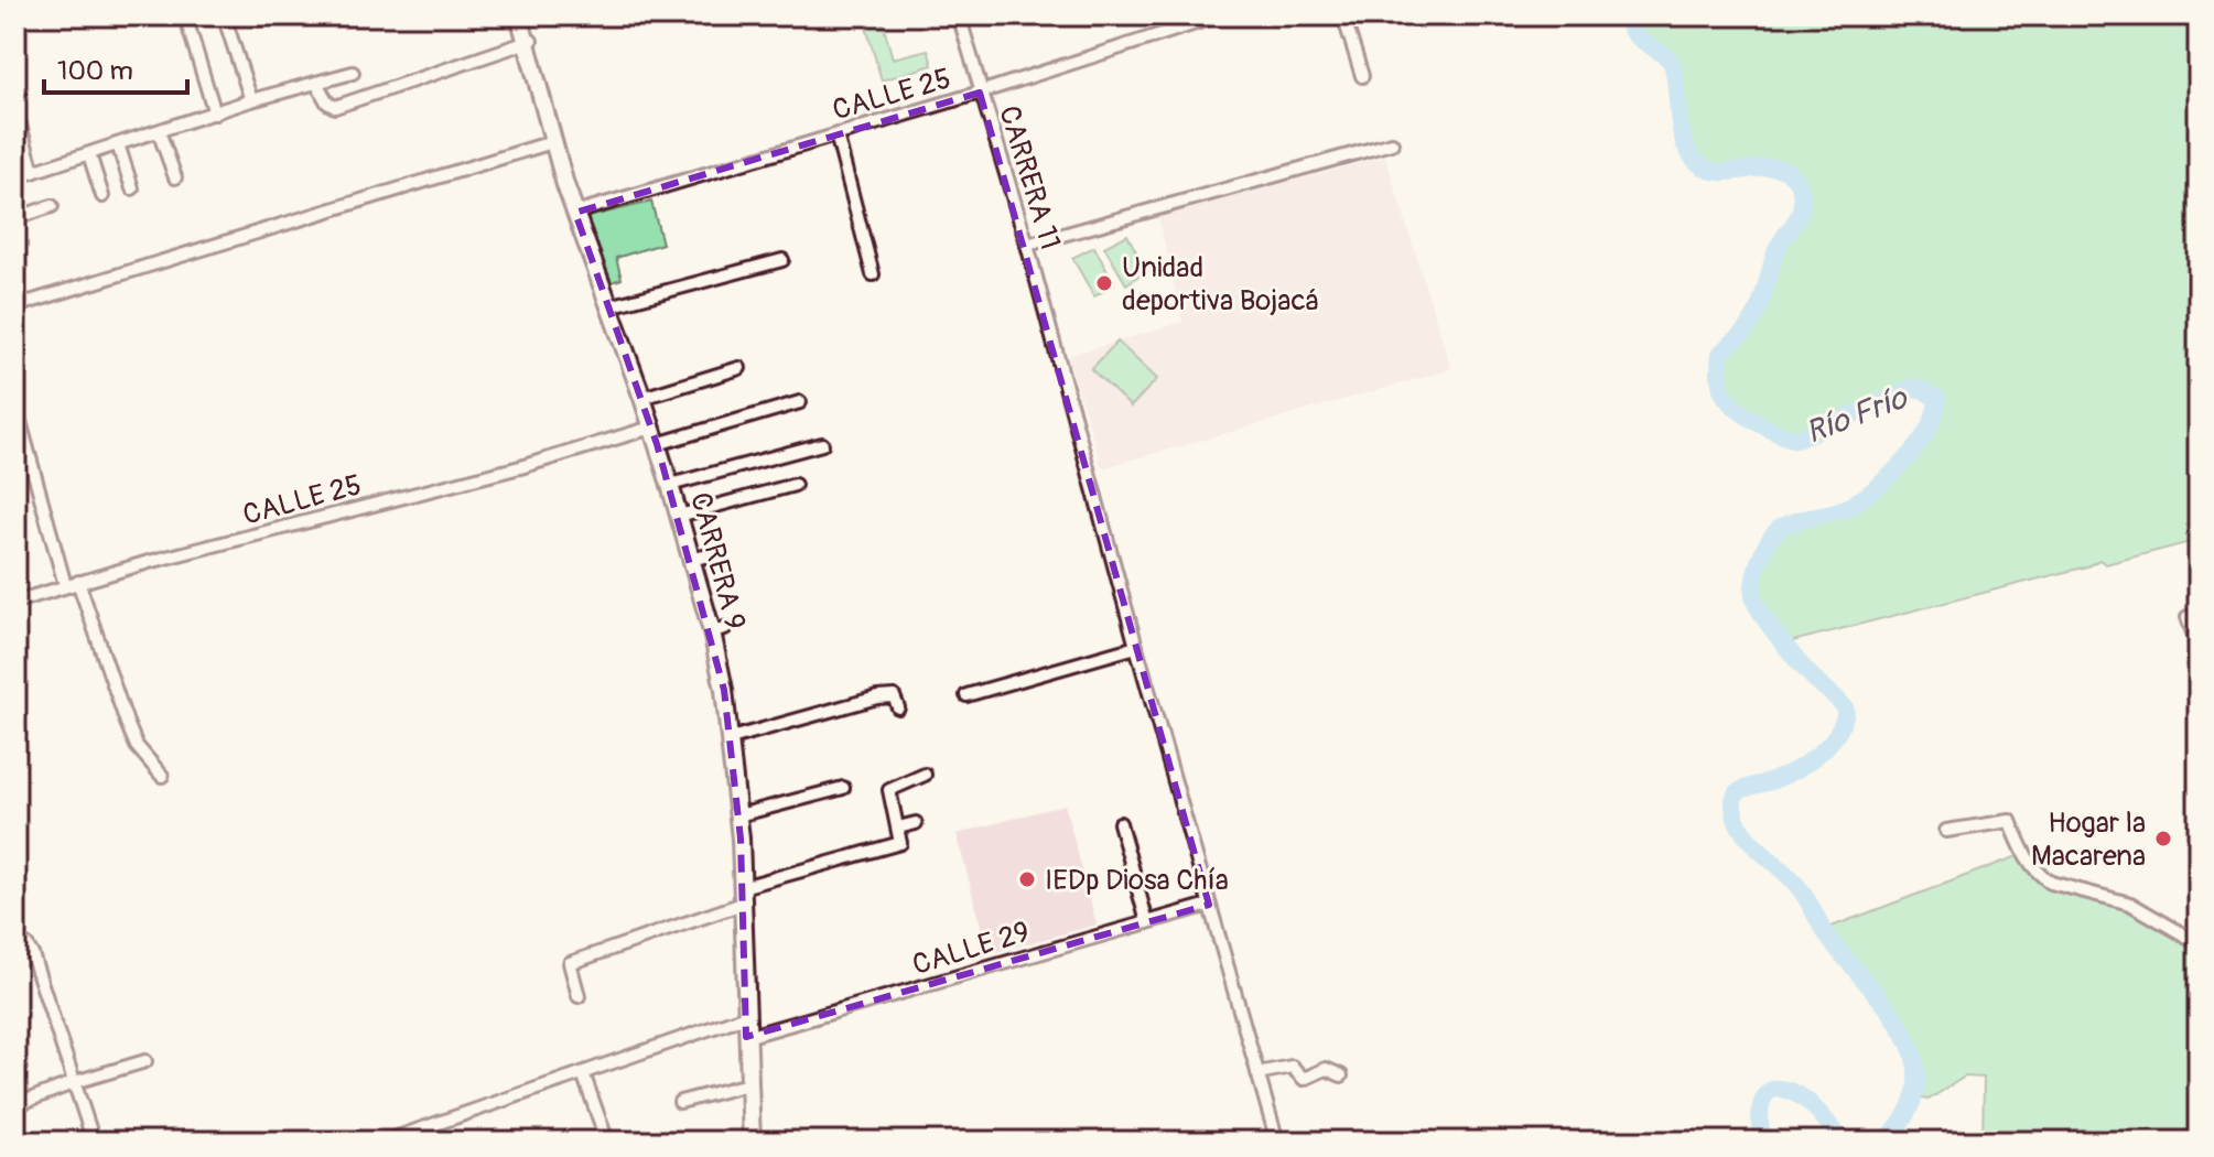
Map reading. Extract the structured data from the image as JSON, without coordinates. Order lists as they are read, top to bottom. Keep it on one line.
{"streets":{"main road":["CARRERA 9"],"street":["CALLE 25","CARRERA 11","CALLE 29"]},"crossings":[["CALLE 25","CARRERA 11"],["CALLE 25","CARRERA 9"],["CARRERA 11","CALLE 29"],["CARRERA 9","CALLE 29"]],"water":["Río Frío"],"places":["Unidad deportiva Bojacá","Hogar la Macarena","IEDp Diosa Chía"],"scale_bar":"100 m"}
